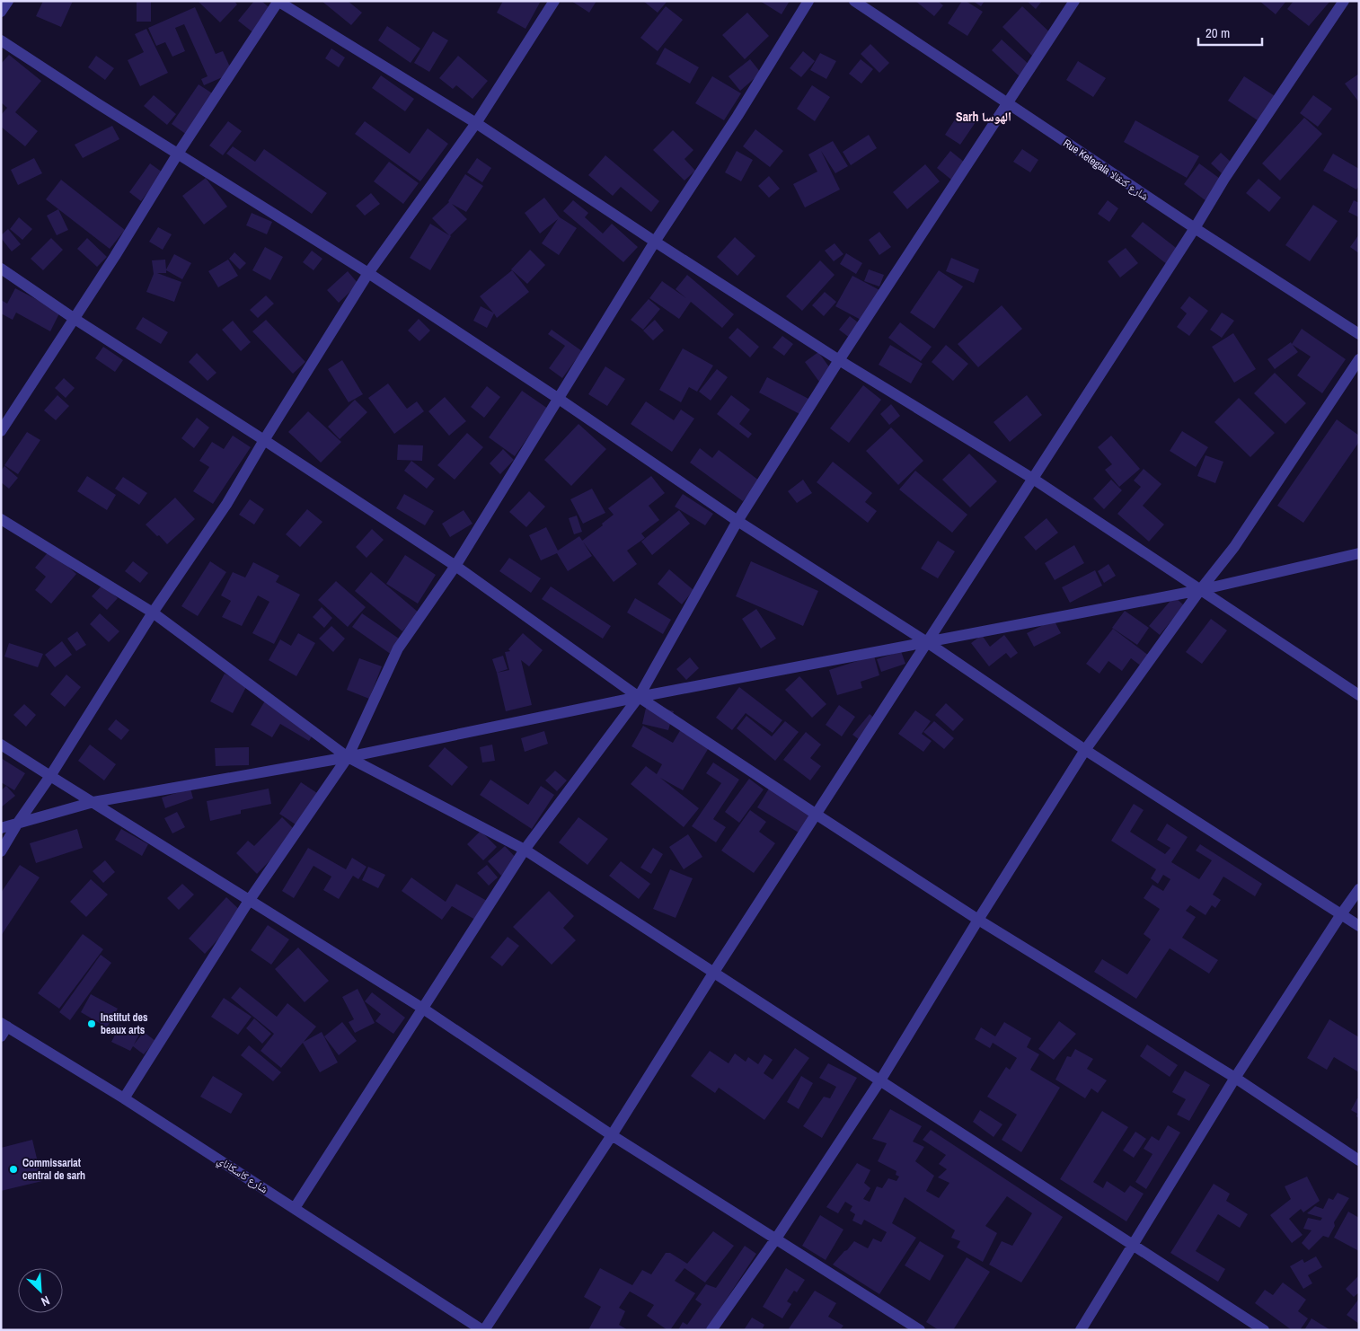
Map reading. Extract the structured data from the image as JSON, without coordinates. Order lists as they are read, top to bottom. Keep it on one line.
{"streets":{"street":["Rue Ketegala شارع كتقالا","شارع كاسكاناي"]},"districts":["Sarh الهوسا"],"places":["Institut des beaux arts","Commissariat central de sarh"],"scale_bar":"20 m","north":"bottom right"}
